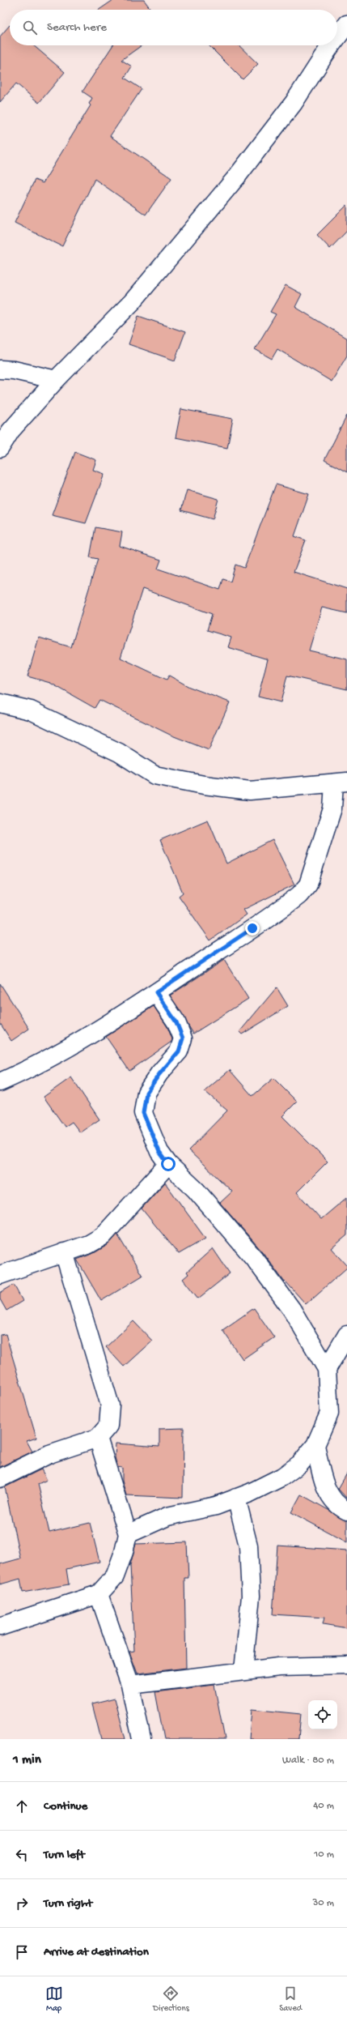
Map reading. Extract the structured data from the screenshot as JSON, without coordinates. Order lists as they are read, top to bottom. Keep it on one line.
{"page":{"search":"Search here","heading":["1 min","Walk · 80 m"],"list":[["Continue","40 m"],["Turn left","10 m"],["Turn right","30 m"],"Arrive at destination"],"nav":["Map","Directions","Saved"]}}
